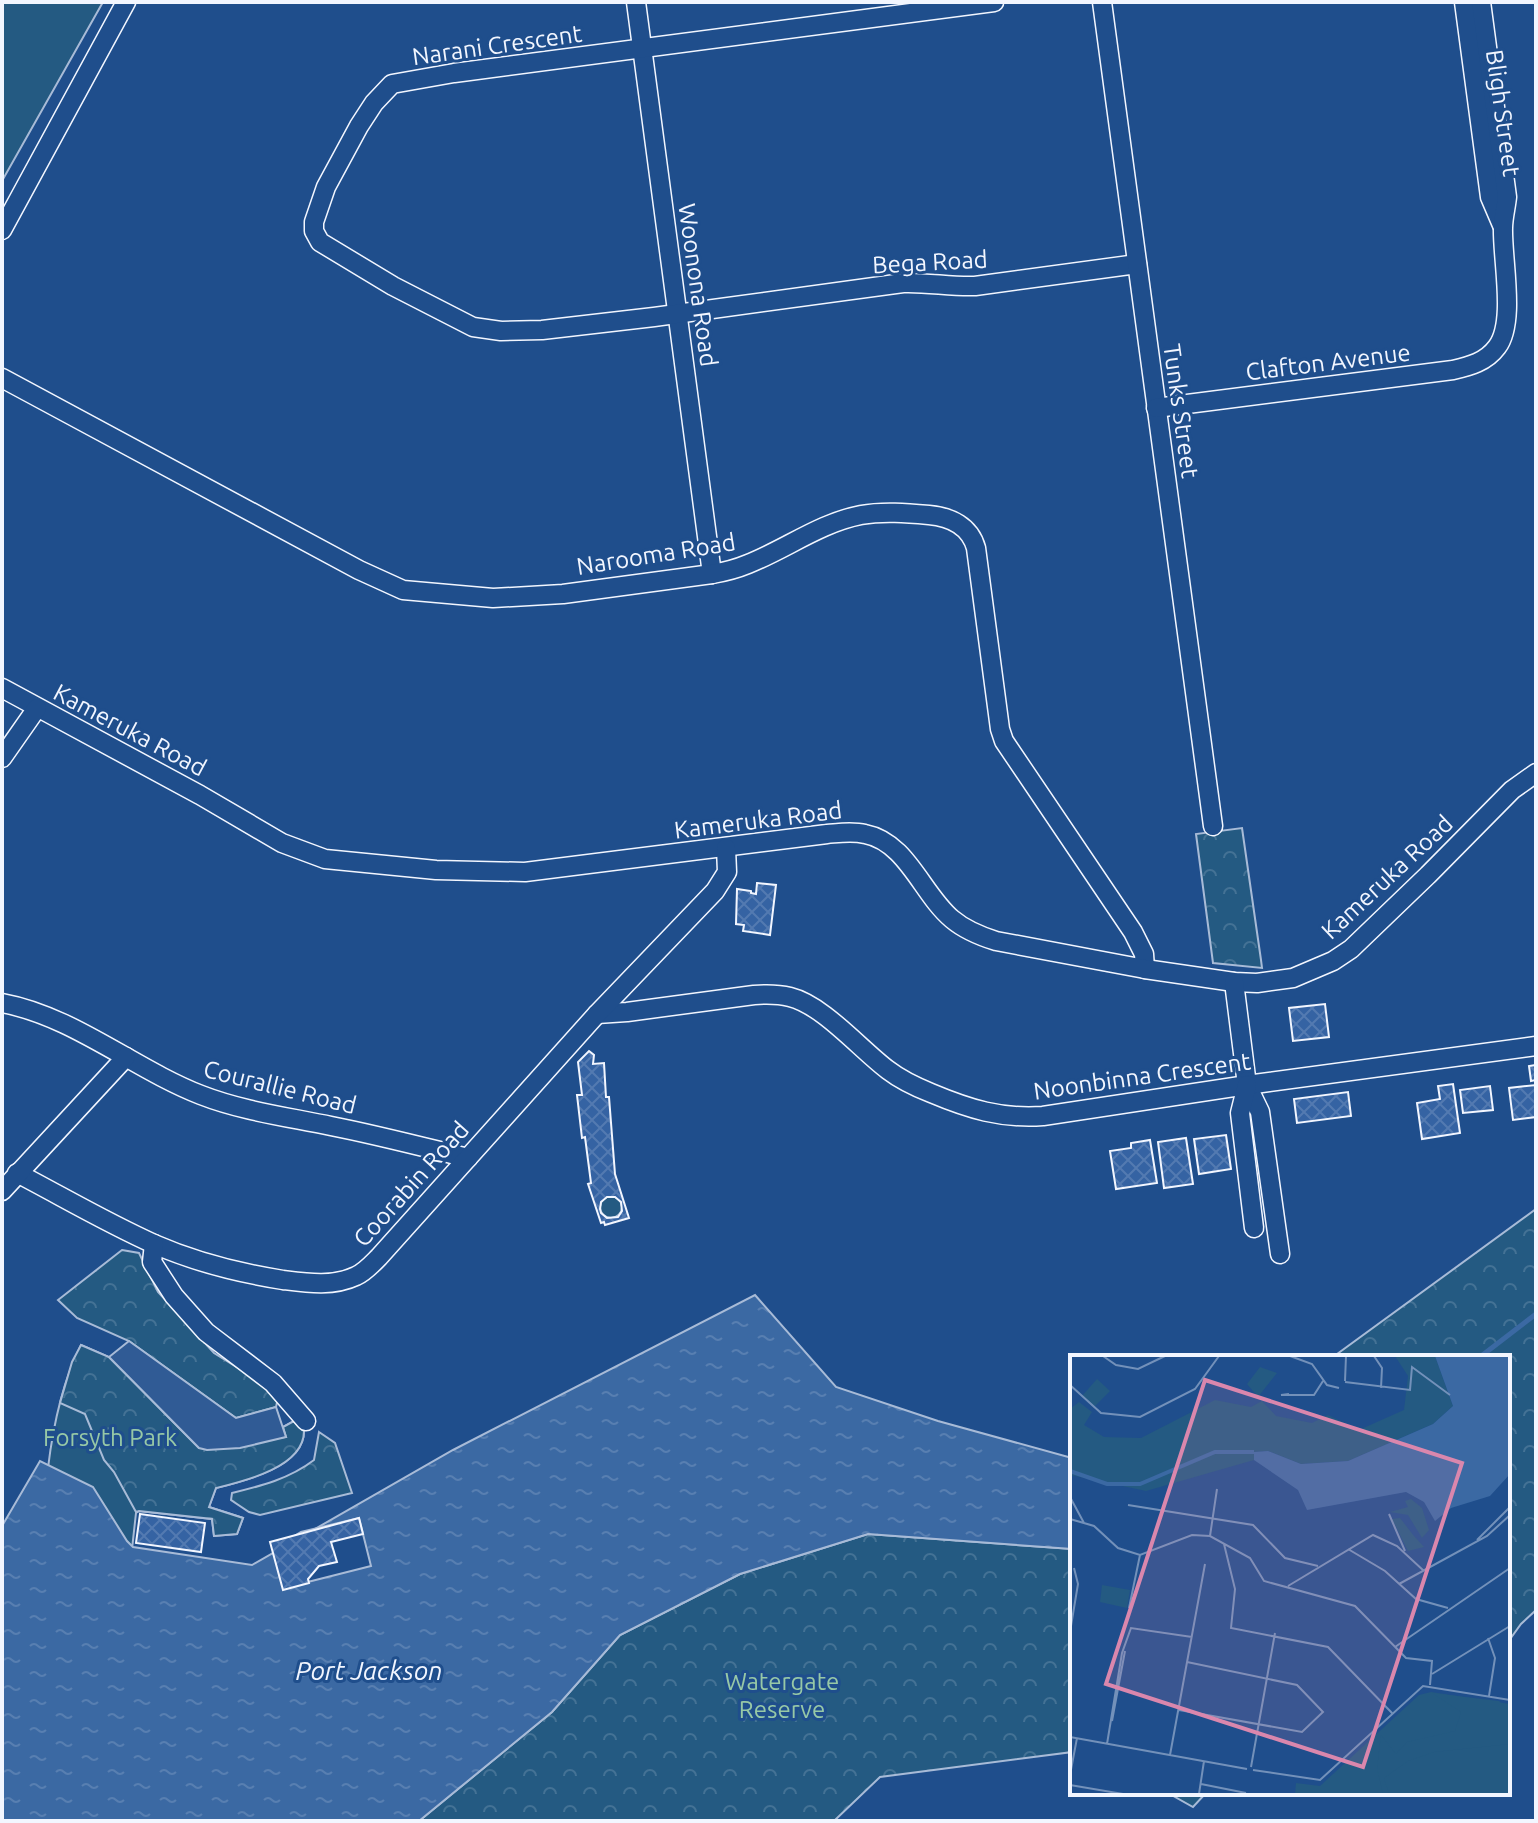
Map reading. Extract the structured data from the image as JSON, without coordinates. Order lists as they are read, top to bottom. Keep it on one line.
{"streets":{"street":["Narani Crescent","Bligh Street","Bega Road","Woonona Road","Clafton Avenue","Tunks Street","Narooma Road","Kameruka Road","Noonbinna Crescent","Courallie Road","Coorabin Road"]},"crossings":[["Narani Crescent","Bega Road"],["Narani Crescent","Woonona Road"],["Bligh Street","Clafton Avenue"],["Bega Road","Woonona Road"],["Bega Road","Tunks Street"],["Woonona Road","Narooma Road"],["Clafton Avenue","Tunks Street"],["Narooma Road","Kameruka Road"],["Kameruka Road","Coorabin Road"],["Noonbinna Crescent","Coorabin Road"],["Courallie Road","Coorabin Road"]],"water":["Port Jackson"],"parks":["Forsyth Park","Watergate Reserve"]}
